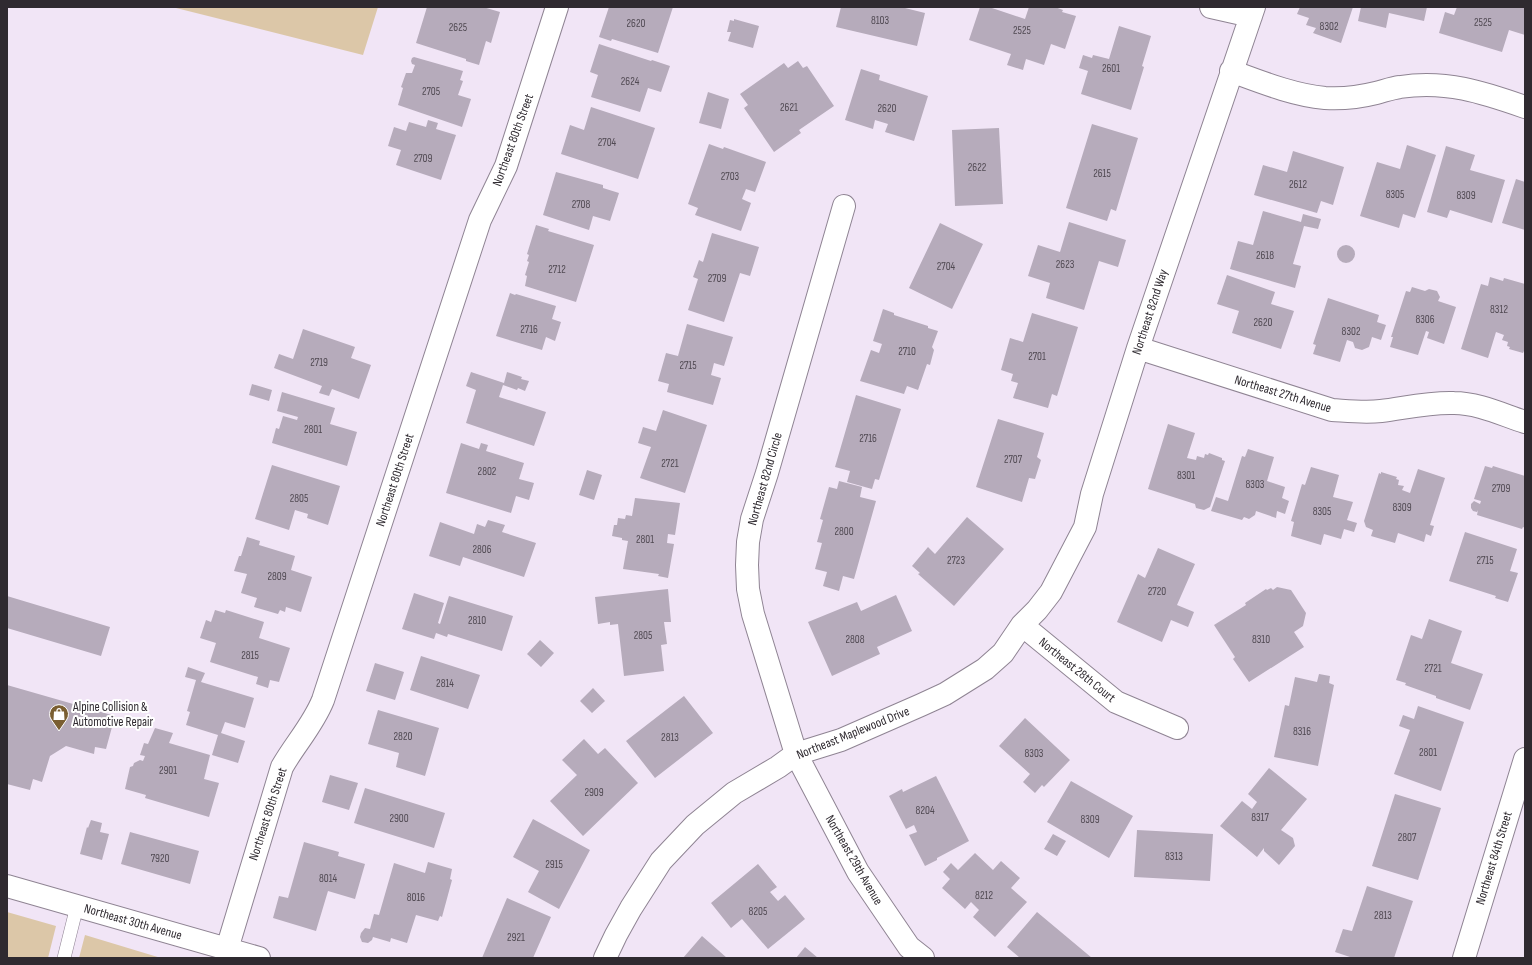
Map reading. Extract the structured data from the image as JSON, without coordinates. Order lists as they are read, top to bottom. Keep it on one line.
{"streets":{"street":["Northeast 80th Street","Northeast 82nd Way","Northeast 27th Avenue","Northeast 82nd Circle","Northeast 28th Court","Northeast Maplewood Drive","Northeast 84th Street","Northeast 29th Avenue","Northeast 30th Avenue"]},"crossings":[["Northeast 80th Street","Northeast 30th Avenue"],["Northeast 82nd Way","Northeast 27th Avenue"],["Northeast 82nd Way","Northeast 28th Court"],["Northeast 82nd Way","Northeast Maplewood Drive"],["Northeast 82nd Circle","Northeast Maplewood Drive"],["Northeast 82nd Circle","Northeast 29th Avenue"],["Northeast 28th Court","Northeast Maplewood Drive"],["Northeast Maplewood Drive","Northeast 29th Avenue"]],"places":{"shop":["Alpine Collision & Automotive Repair"]},"house_numbers":["8103","2525","2620","8302","2625","2525","2601","2624","2705","2621","2620","2704","2709","2622","2615","2703","2612","8305","8309","2708","2618","2623","2704","2712","2709","8312","8306","2620","2716","8302","2710","2701","2719","2715","2801","2716","2707","2721","2802","8301","8303","2709","2805","8309","8305","2800","2801","2806","2723","2715","2809","2720","2810","2805","2808","8310","2815","2721","2814","8316","2820","2813","2801","8303","2901","2909","8204","8317","2900","8309","2807","8313","7920","2915","8014","8212","8016","8205","2813","2921"]}
